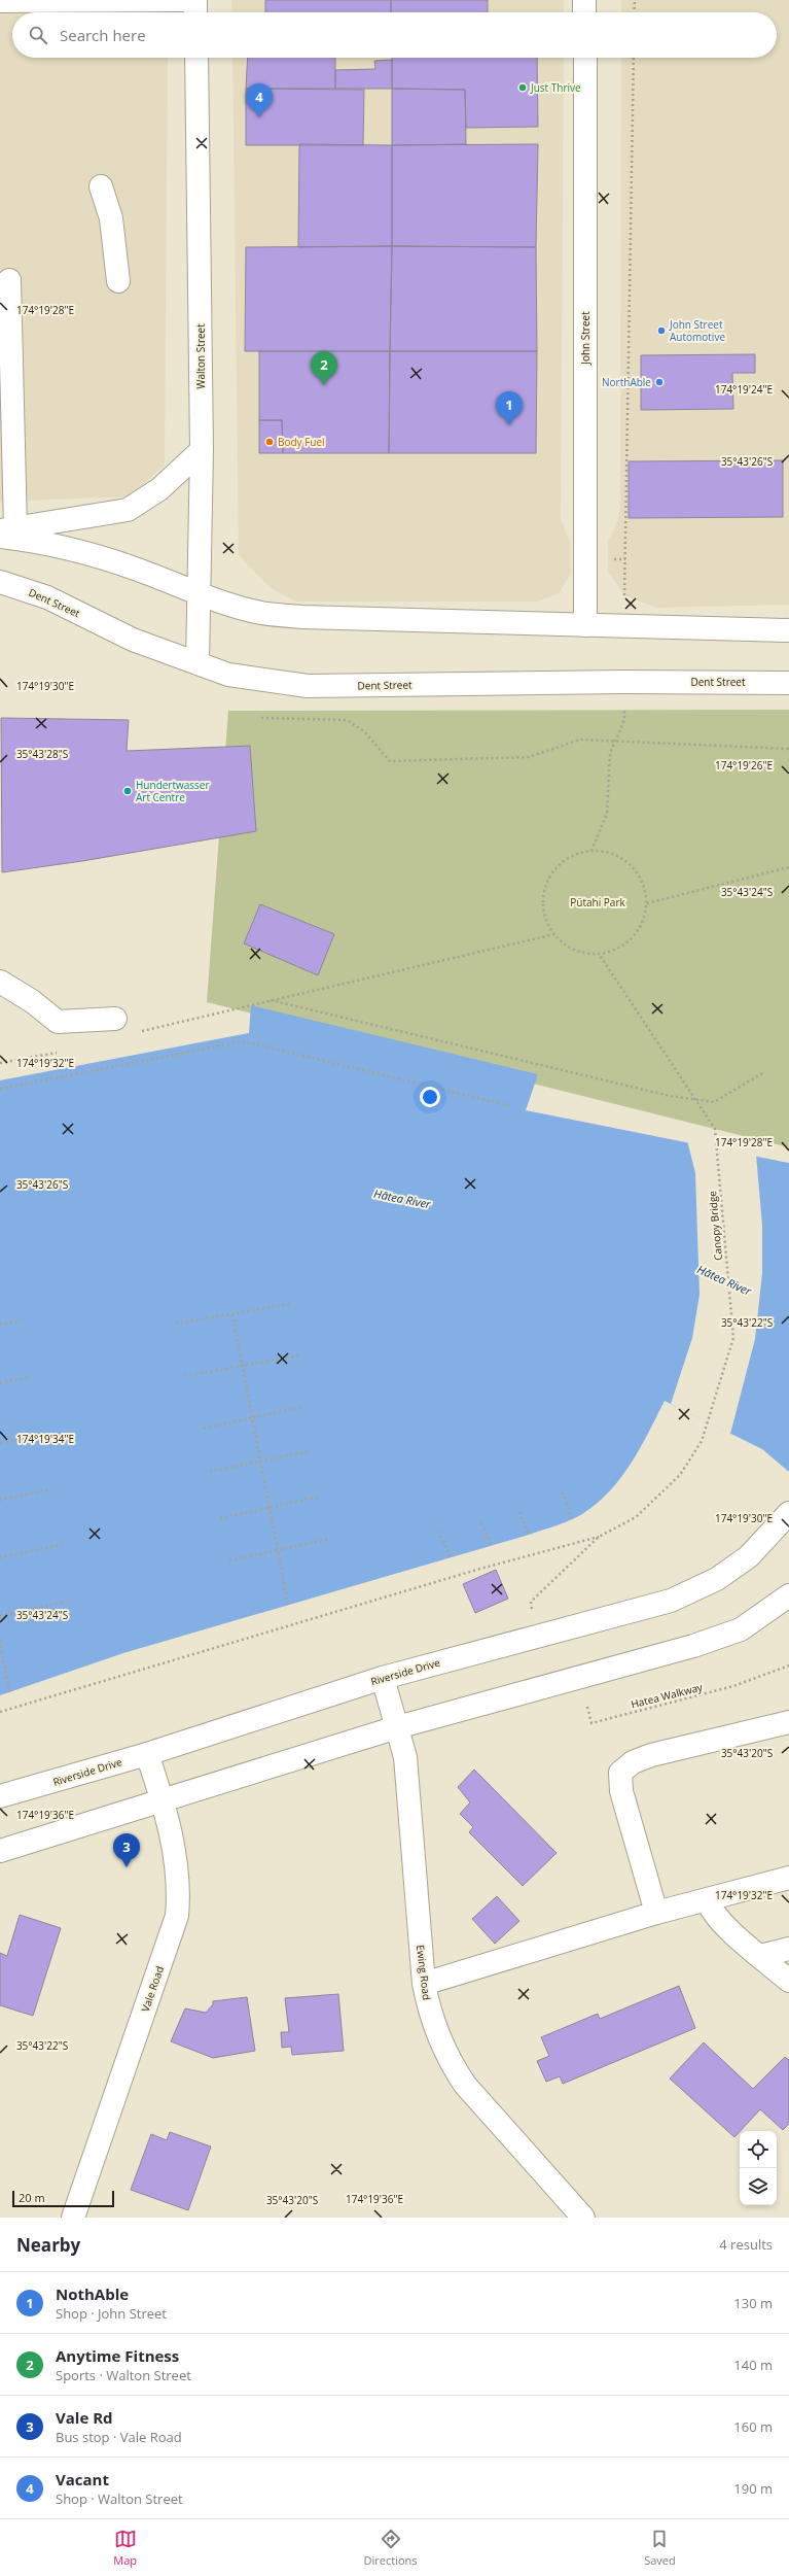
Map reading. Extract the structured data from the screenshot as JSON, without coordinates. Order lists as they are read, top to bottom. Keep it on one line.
{"streets":{"main road":["John Street","Walton Street","Dent Street","Riverside Drive","Ewing Road","Vale Road"],"path":["Canopy Bridge","Hatea Walkway"]},"crossings":[["Walton Street","Dent Street"],["Riverside Drive","Ewing Road"],["Riverside Drive","Vale Road"]],"water":["Hātea River"],"parks":["Pūtahi Park"],"places":["Just Thrive","John Street Automotive","NorthAble","Body Fuel","Hundertwasser Art Centre"],"scale_bar":"20 m","page":{"search":"Search here","pins":["4","2","1","3"],"scale":"20 m","heading":["Nearby","4 results"],"list":[{"mark":"1","name":"NothAble","note":"Shop · John Street","value":"130 m"},{"mark":"2","name":"Anytime Fitness","note":"Sports · Walton Street","value":"140 m"},{"mark":"3","name":"Vale Rd","note":"Bus stop · Vale Road","value":"160 m"},{"mark":"4","name":"Vacant","note":"Shop · Walton Street","value":"190 m"}],"nav":["Map","Directions","Saved"]},"coordinates":["174°19'28\"E","174°19'24\"E","35°43'26\"S","174°19'30\"E","35°43'28\"S","174°19'26\"E","35°43'24\"S","174°19'32\"E","35°43'22\"S","174°19'34\"E","35°43'20\"S","174°19'36\"E"]}
